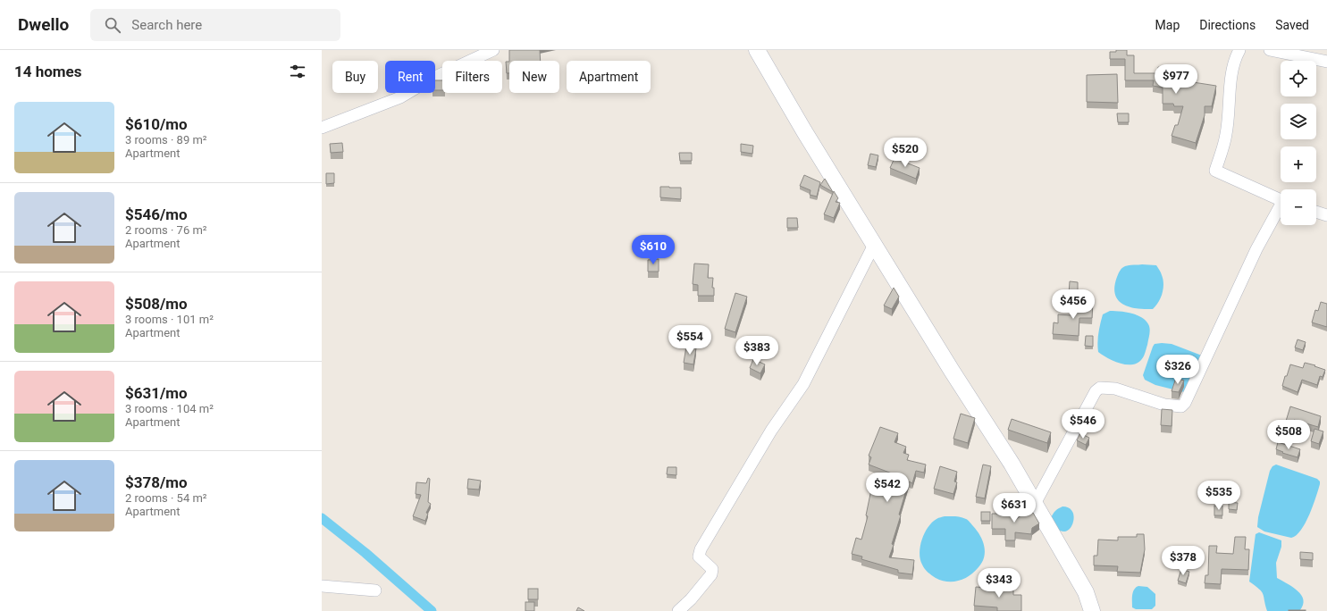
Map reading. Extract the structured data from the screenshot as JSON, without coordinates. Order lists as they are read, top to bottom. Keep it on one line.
{"page":{"header":"Dwello","search":"Search here","nav":["Map","Directions","Saved"],"heading":"14 homes","map_buttons":["+","−"],"chip":["Buy","Rent","Filters","New","Apartment"],"price":["$977","$520","$610","$456","$554","$383","$326","$546","$508","$542","$535","$631","$378","$343"],"list":[{"name":"$610/mo","note":"3 rooms · 89 m² · Apartment"},{"name":"$546/mo","note":"2 rooms · 76 m² · Apartment"},{"name":"$508/mo","note":"3 rooms · 101 m² · Apartment"},{"name":"$631/mo","note":"3 rooms · 104 m² · Apartment"},{"name":"$378/mo","note":"2 rooms · 54 m² · Apartment"}]}}
